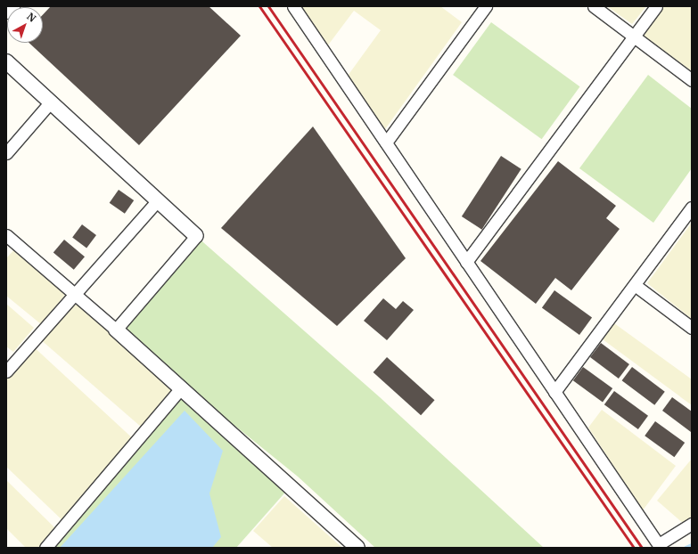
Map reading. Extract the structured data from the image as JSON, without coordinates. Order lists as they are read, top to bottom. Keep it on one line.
{"north":"top right"}
